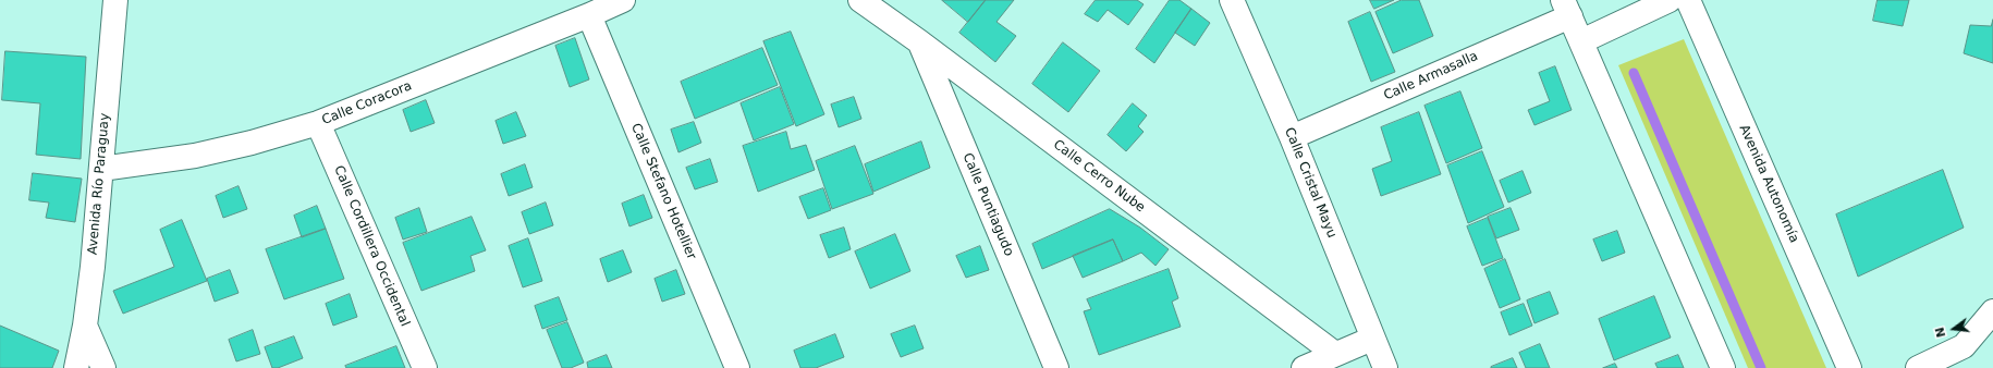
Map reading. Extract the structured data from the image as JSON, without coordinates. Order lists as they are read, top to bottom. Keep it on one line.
{"streets":{"street":["Calle Armasalla","Calle Coracora","Calle Cerro Nube","Calle Cristal Mayu","Avenida Río Paraguay","Avenida Autonomía","Calle Stefano Hotellier","Calle Puntiagudo","Calle Cordillera Occidental"]},"crossings":[["Calle Armasalla","Calle Cristal Mayu"],["Calle Coracora","Avenida Río Paraguay"],["Calle Coracora","Calle Stefano Hotellier"],["Calle Coracora","Calle Cordillera Occidental"],["Calle Cerro Nube","Calle Puntiagudo"]],"north":"left"}
